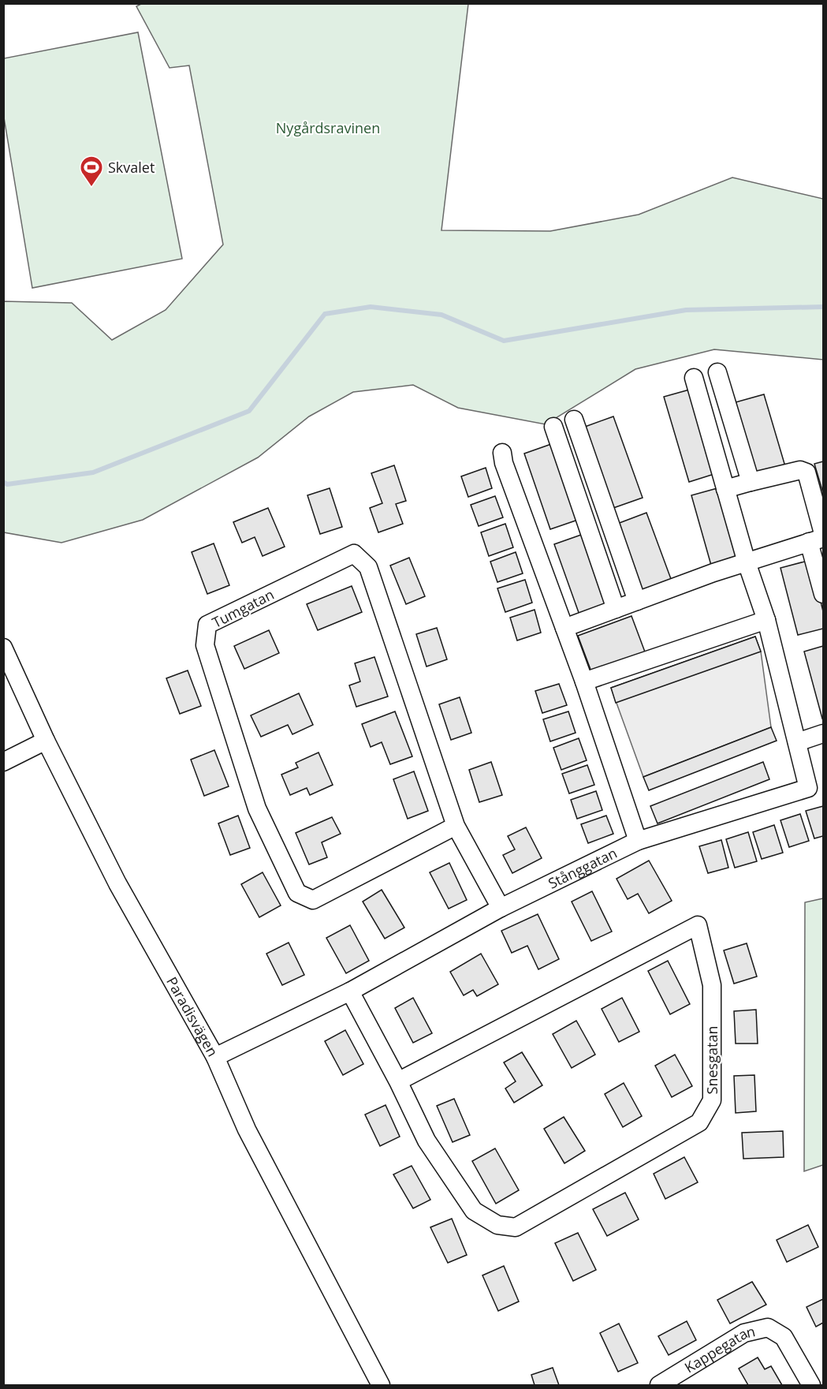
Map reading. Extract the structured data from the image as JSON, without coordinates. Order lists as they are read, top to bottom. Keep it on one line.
{"streets":{"street":["Tumgatan","Stånggatan","Paradisvägen","Snesgatan","Kappegatan"]},"crossings":[["Tumgatan","Stånggatan"],["Stånggatan","Paradisvägen"],["Stånggatan","Snesgatan"]],"parks":["Nygårdsravinen"],"places":{"sports":["Skvalet"]}}
